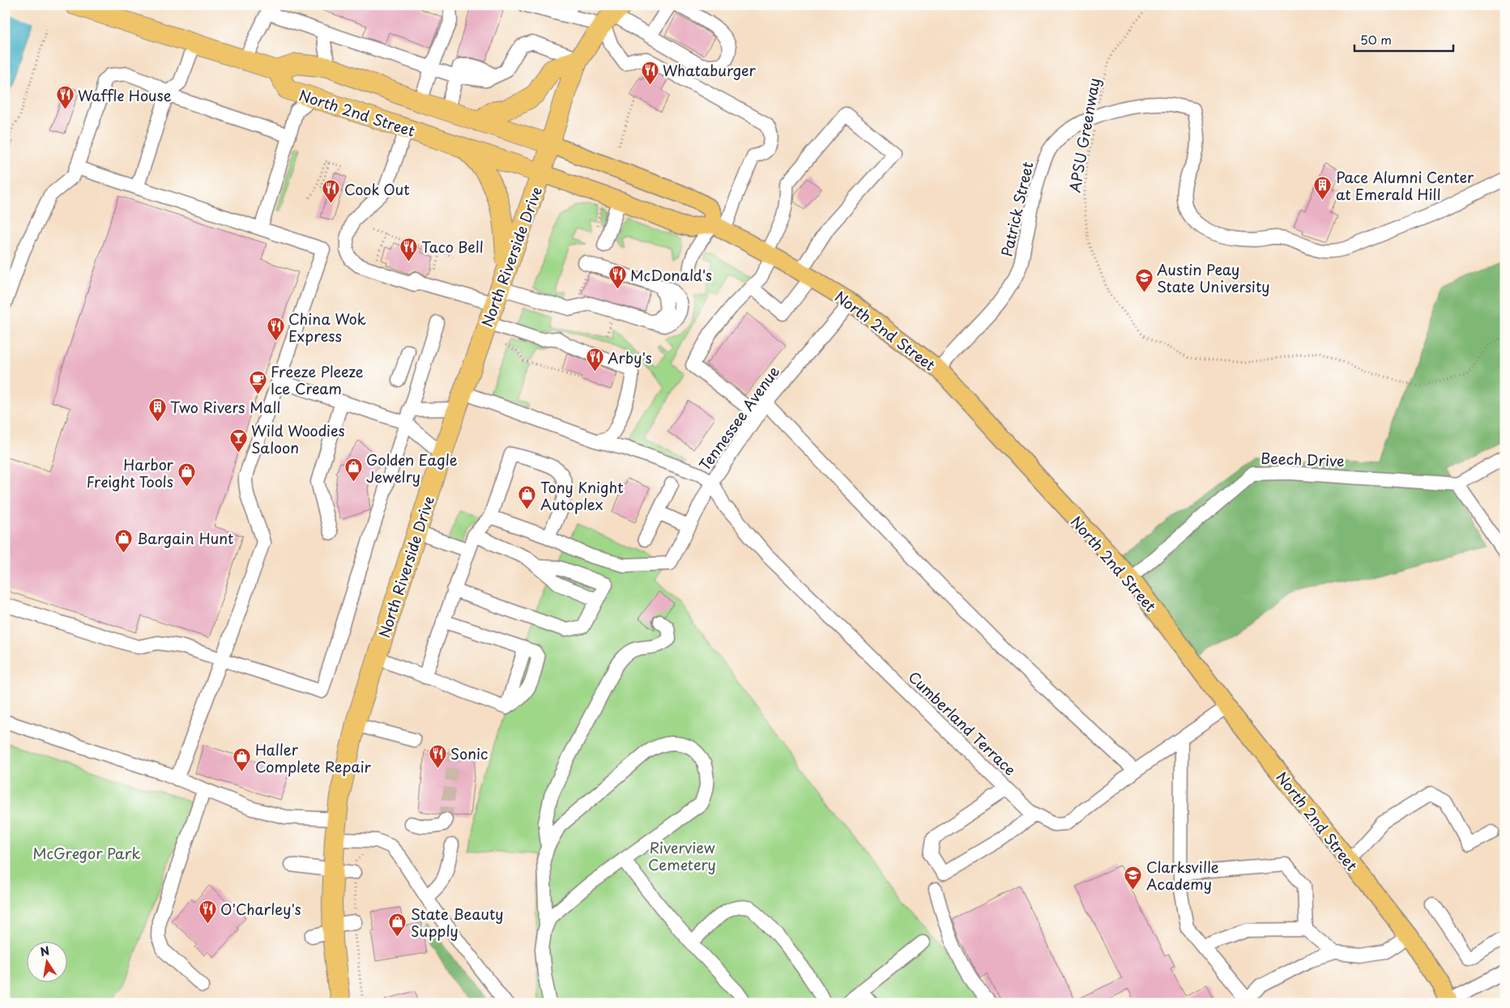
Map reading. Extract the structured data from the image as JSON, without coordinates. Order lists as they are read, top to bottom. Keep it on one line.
{"streets":{"highway":["North 2nd Street","North Riverside Drive"],"street":["Patrick Street","Tennessee Avenue","Beech Drive","Cumberland Terrace"],"path":["APSU Greenway"]},"crossings":[["North 2nd Street","Patrick Street"],["North 2nd Street","North Riverside Drive"],["North 2nd Street","Tennessee Avenue"],["North 2nd Street","Beech Drive"],["North 2nd Street","Cumberland Terrace"],["APSU Greenway","Patrick Street"],["Tennessee Avenue","Cumberland Terrace"]],"parks":["Riverview Cemetery","McGregor Park"],"places":{"restaurant":["Whataburger","Waffle House","Cook Out","Taco Bell","McDonald's","China Wok Express","Arby's","Sonic","O'Charley's"],"building":["Pace Alumni Center at Emerald Hill","Two Rivers Mall"],"school or university":["Austin Peay State University","Clarksville Academy"],"cafe":["Freeze Pleeze Ice Cream"],"bar":["Wild Woodies Saloon"],"shop":["Golden Eagle Jewelry","Harbor Freight Tools","Tony Knight Autoplex","Bargain Hunt","Haller Complete Repair","State Beauty Supply"]},"scale_bar":"50 m","north":"top"}
